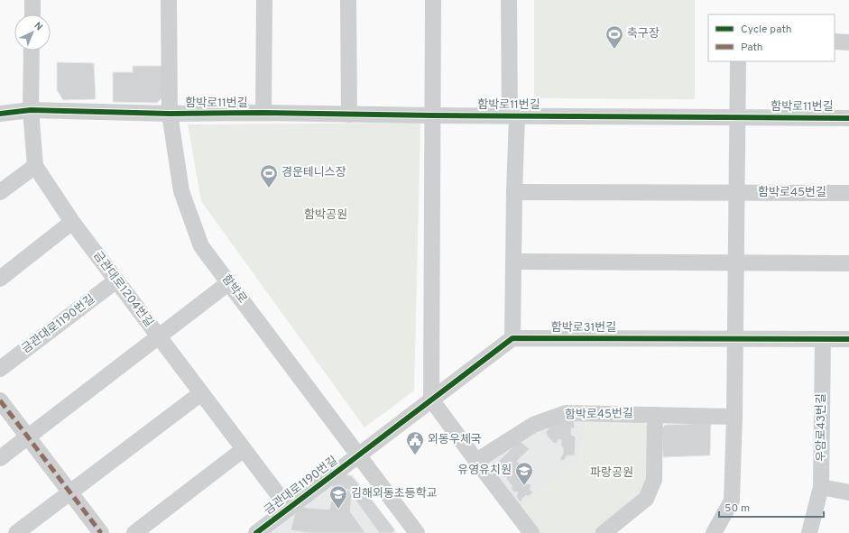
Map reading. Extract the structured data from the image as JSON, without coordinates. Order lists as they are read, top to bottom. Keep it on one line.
{"streets":{"street":["함박로11번길","함박로45번길","금관대로1204번길","함박로","금관대로1190번길","함박로31번길","우암로43번길"]},"crossings":[["함박로11번길","금관대로1204번길"],["함박로11번길","함박로"],["금관대로1204번길","금관대로1190번길"],["함박로","금관대로1190번길"],["함박로31번길","우암로43번길"]],"parks":["함박공원","파랑공원"],"places":{"sports":["축구장","경운테니스장"],"public building":["외동우체국"],"school or university":["유영유치원","김해외동초등학교"]},"legend":["Cycle path","Path"],"scale_bar":"50 m","north":"top right"}
